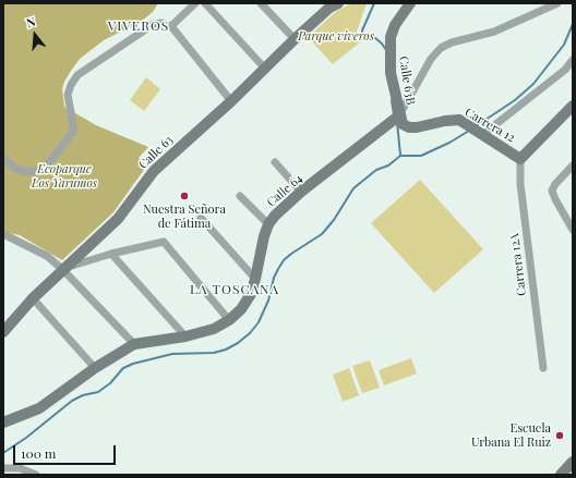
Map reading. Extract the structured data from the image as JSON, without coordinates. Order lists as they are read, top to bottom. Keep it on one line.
{"streets":{"street":["Calle 63B","Carrera 12","Calle 63","Calle 64","Carrera 12A"]},"crossings":[["Calle 63B","Carrera 12"],["Calle 63B","Calle 64"],["Carrera 12","Calle 64"],["Carrera 12","Carrera 12A"]],"districts":["VIVEROS","LA TOSCANA"],"parks":["Parque viveros","Ecoparque Los Yarumos"],"places":["Nuestra Señora de Fátima","Escuela Urbana El Ruiz"],"scale_bar":"100 m","north":"top"}
